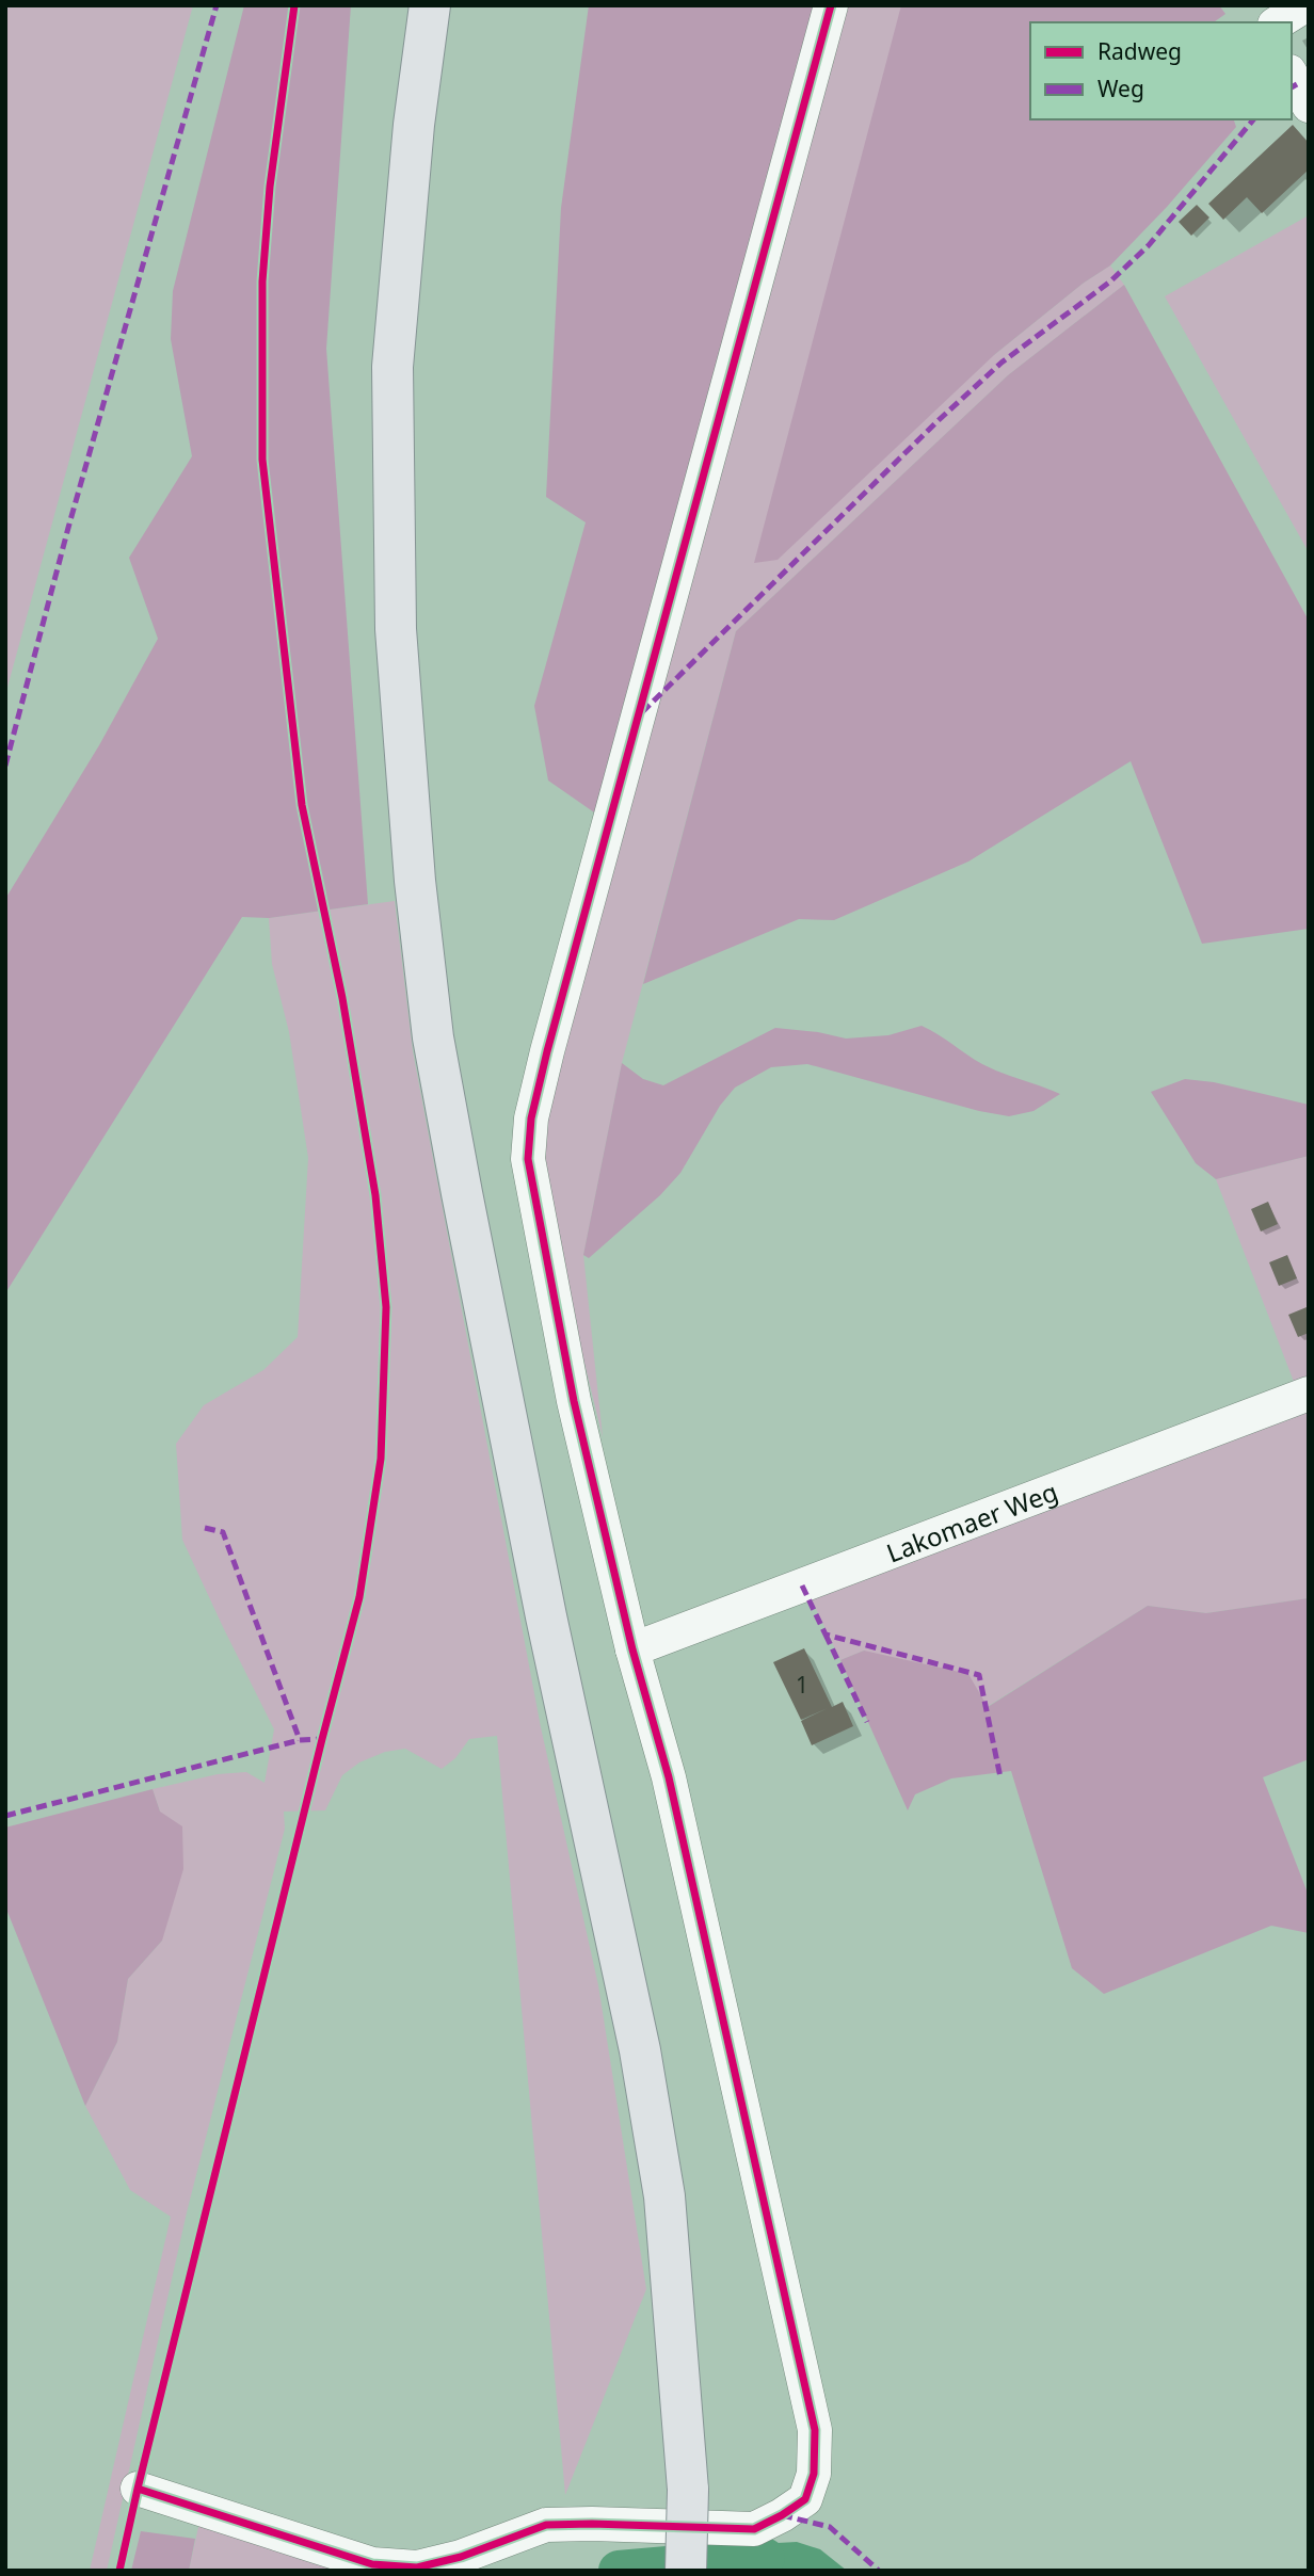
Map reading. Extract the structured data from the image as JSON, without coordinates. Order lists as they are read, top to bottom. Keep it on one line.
{"streets":{"street":["Lakomaer Weg"]},"house_numbers":["1"],"legend":["Radweg","Weg"]}
